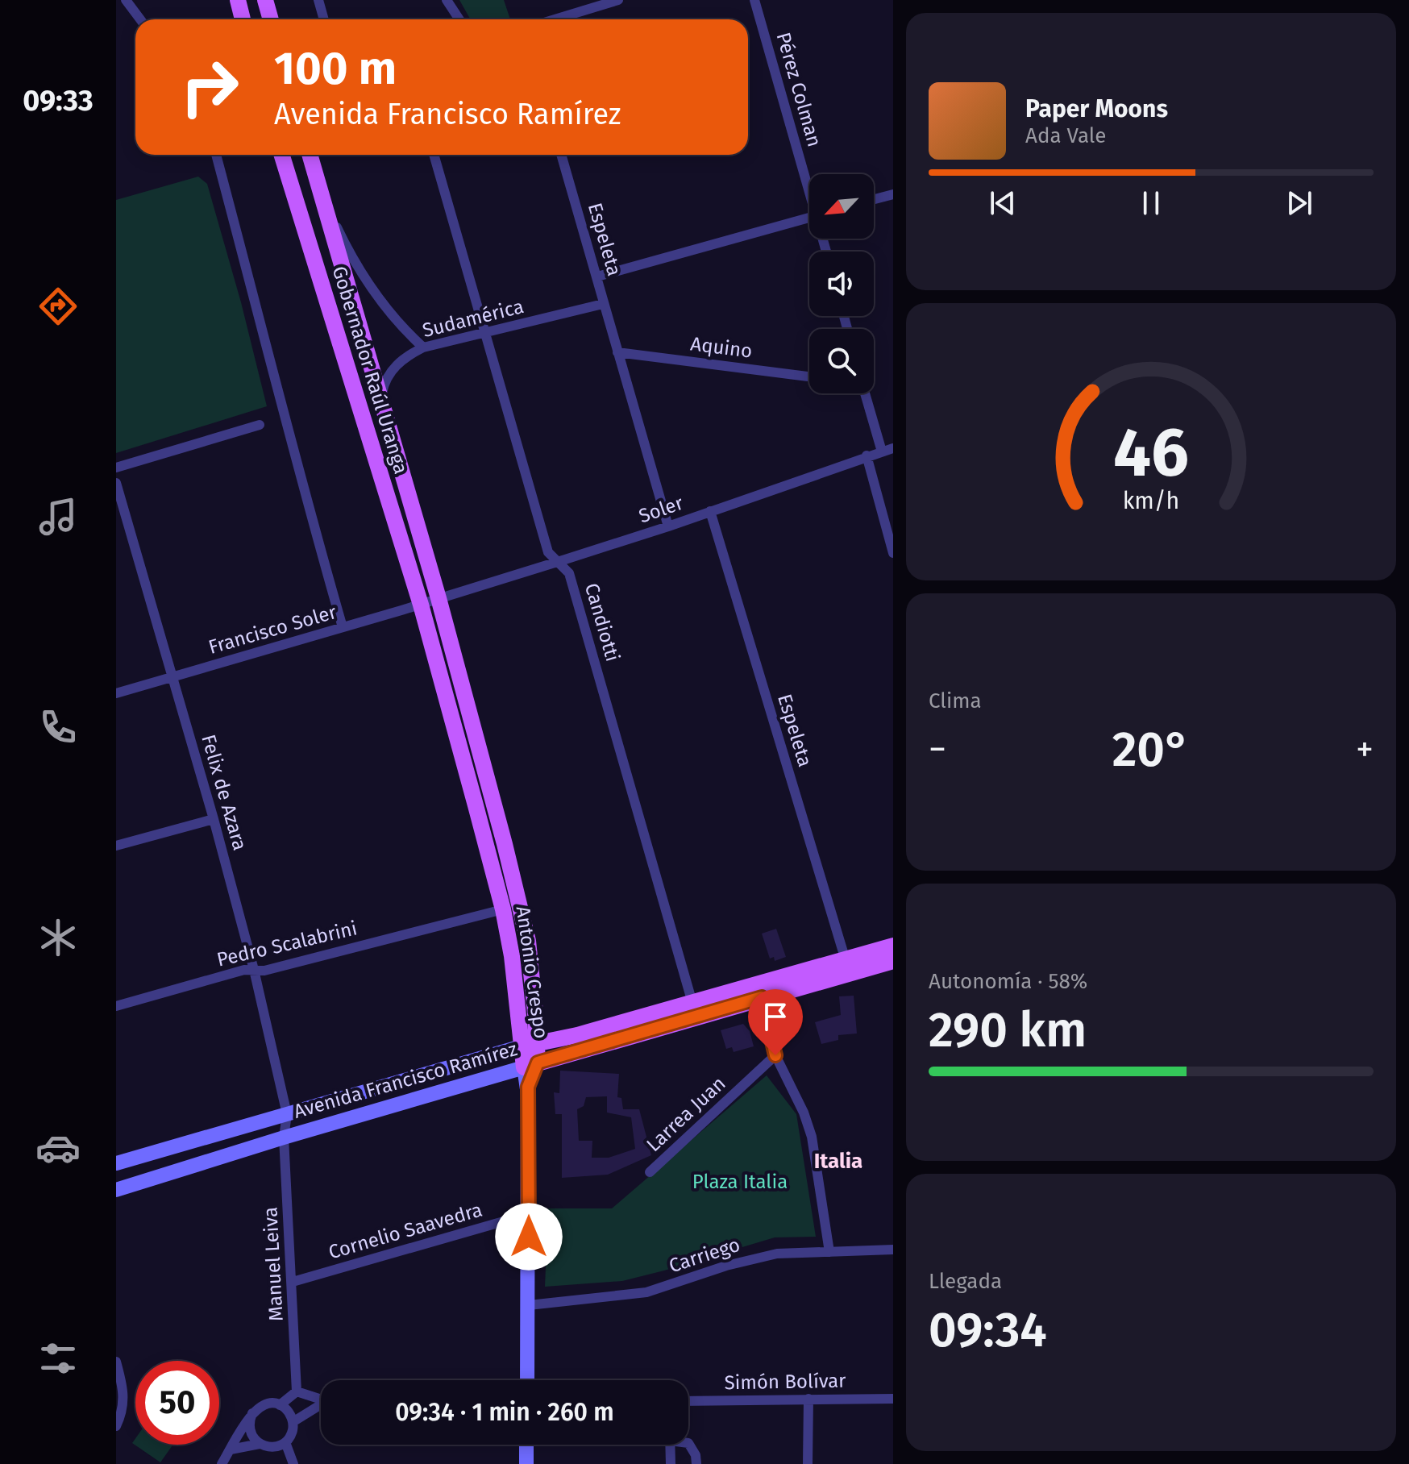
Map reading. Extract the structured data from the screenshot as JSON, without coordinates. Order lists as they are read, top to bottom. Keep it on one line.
{"streets":{"main road":["Gobernador Raúl Uranga","Antonio Crespo","Avenida Francisco Ramírez"],"street":["Pérez Colman","Espeleta","Sudamérica","Aquino","Soler","Candiotti","Francisco Soler","Felix de Azara","Pedro Scalabrini","Larrea Juan","Cornelio Saavedra","Carriego","Manuel Leiva","Simón Bolívar"]},"crossings":[["Espeleta","Sudamérica"],["Espeleta","Aquino"],["Espeleta","Soler"],["Espeleta","Avenida Francisco Ramírez"],["Sudamérica","Gobernador Raúl Uranga"],["Sudamérica","Candiotti"],["Gobernador Raúl Uranga","Soler"],["Gobernador Raúl Uranga","Francisco Soler"],["Gobernador Raúl Uranga","Antonio Crespo"],["Soler","Candiotti"],["Soler","Francisco Soler"],["Soler","Antonio Crespo"],["Candiotti","Avenida Francisco Ramírez"],["Francisco Soler","Felix de Azara"],["Francisco Soler","Antonio Crespo"],["Felix de Azara","Pedro Scalabrini"],["Felix de Azara","Avenida Francisco Ramírez"],["Felix de Azara","Manuel Leiva"],["Pedro Scalabrini","Antonio Crespo"],["Antonio Crespo","Avenida Francisco Ramírez"],["Antonio Crespo","Cornelio Saavedra"],["Avenida Francisco Ramírez","Manuel Leiva"],["Cornelio Saavedra","Manuel Leiva"]],"districts":["Italia"],"parks":["Plaza Italia"],"north":"bottom left","page":{"tabs":"09:33","turn":["100 m","Avenida Francisco Ramírez"],"song":["Paper Moons","Ada Vale"],"tile":["Clima",["Autonomía · 58%","290 km"],["Llegada","09:34"]],"heat":["−","20°","+"],"limit":"50","trip":"09:34 · 1 min · 260 m","gauge":["46","km/h"]}}
